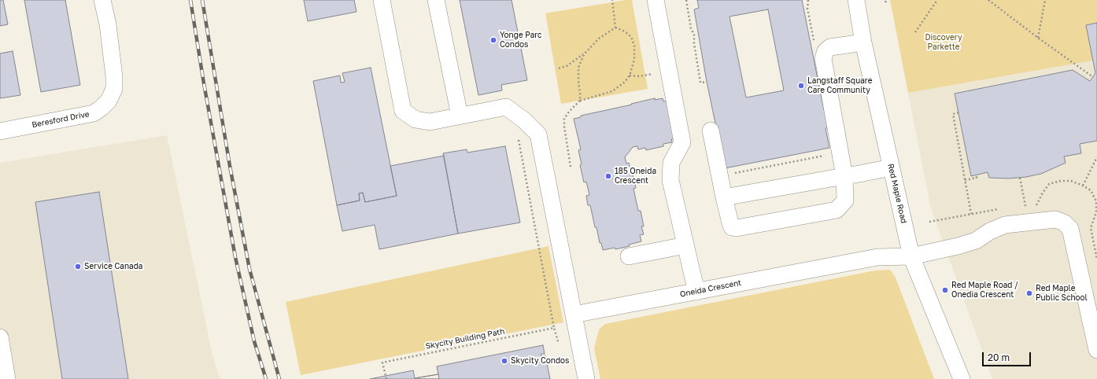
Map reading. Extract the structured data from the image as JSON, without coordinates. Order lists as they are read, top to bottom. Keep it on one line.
{"streets":{"street":["Beresford Drive","Red Maple Road","Oneida Crescent"],"path":["Skycity Building Path"]},"crossings":[["Red Maple Road","Oneida Crescent"]],"parks":["Discovery Parkette"],"places":["Yonge Parc Condos","Langstaff Square Care Community","185 Oneida Crescent","Service Canada","Red Maple Road / Onedia Crescent","Red Maple Public School","Skycity Condos"],"scale_bar":"20 m"}
